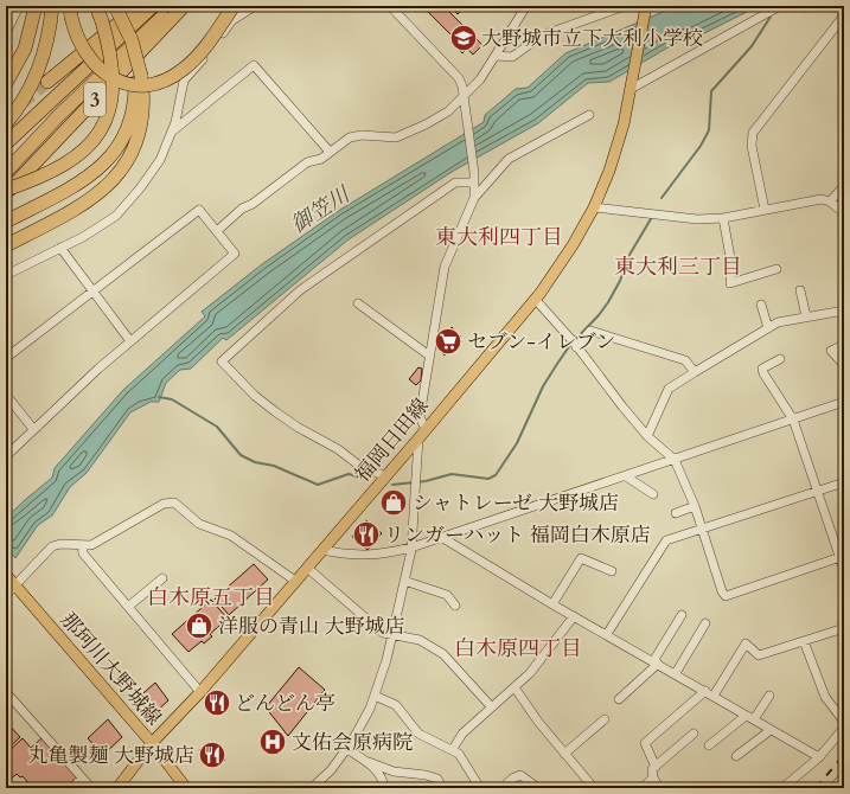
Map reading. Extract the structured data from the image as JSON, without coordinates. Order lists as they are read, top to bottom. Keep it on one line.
{"streets":{"highway":["3"],"main road":["福岡日田線","那珂川大野城線"]},"crossings":[["福岡日田線","那珂川大野城線"]],"districts":["東大利四丁目","東大利三丁目","白木原五丁目","白木原四丁目"],"water":["御笠川"],"places":{"school or university":["大野城市立下大利小学校"],"supermarket":["セブン-イレブン"],"shop":["シャトレーゼ 大野城店","洋服の青山 大野城店"],"restaurant":["リンガーハット 福岡白木原店","どんどん亭","丸亀製麺 大野城店"],"hospital":["文佑会原病院"]}}
